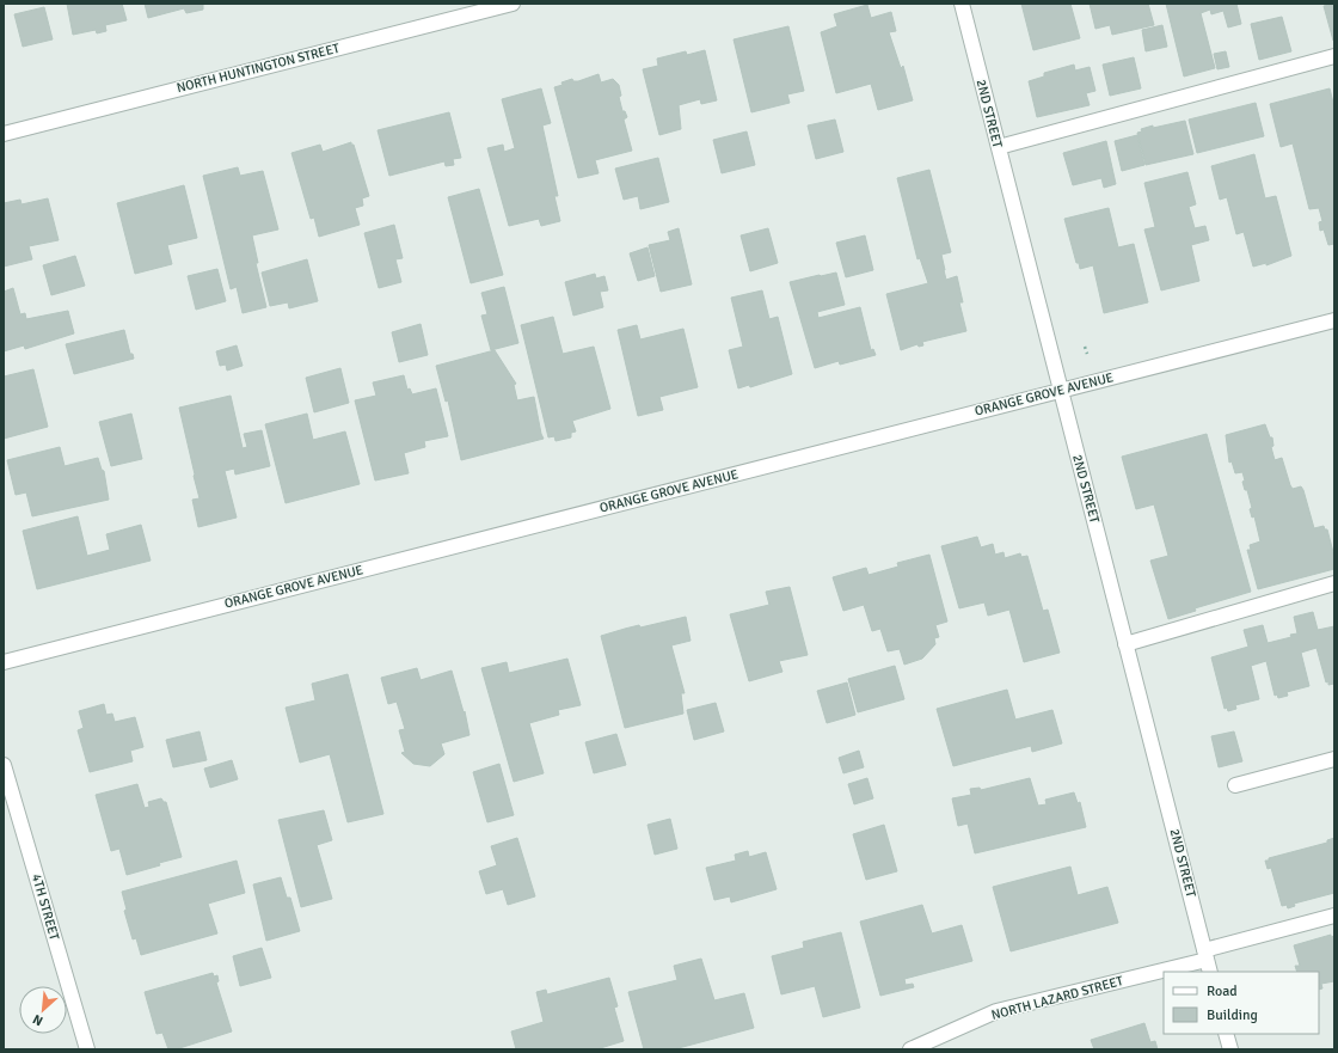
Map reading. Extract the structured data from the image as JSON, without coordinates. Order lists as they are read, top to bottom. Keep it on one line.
{"streets":{"street":["NORTH HUNTINGTON STREET","2ND STREET","ORANGE GROVE AVENUE","4TH STREET","NORTH LAZARD STREET"]},"crossings":[["2ND STREET","ORANGE GROVE AVENUE"],["2ND STREET","NORTH LAZARD STREET"]],"legend":["Road","Building"],"north":"bottom left"}
